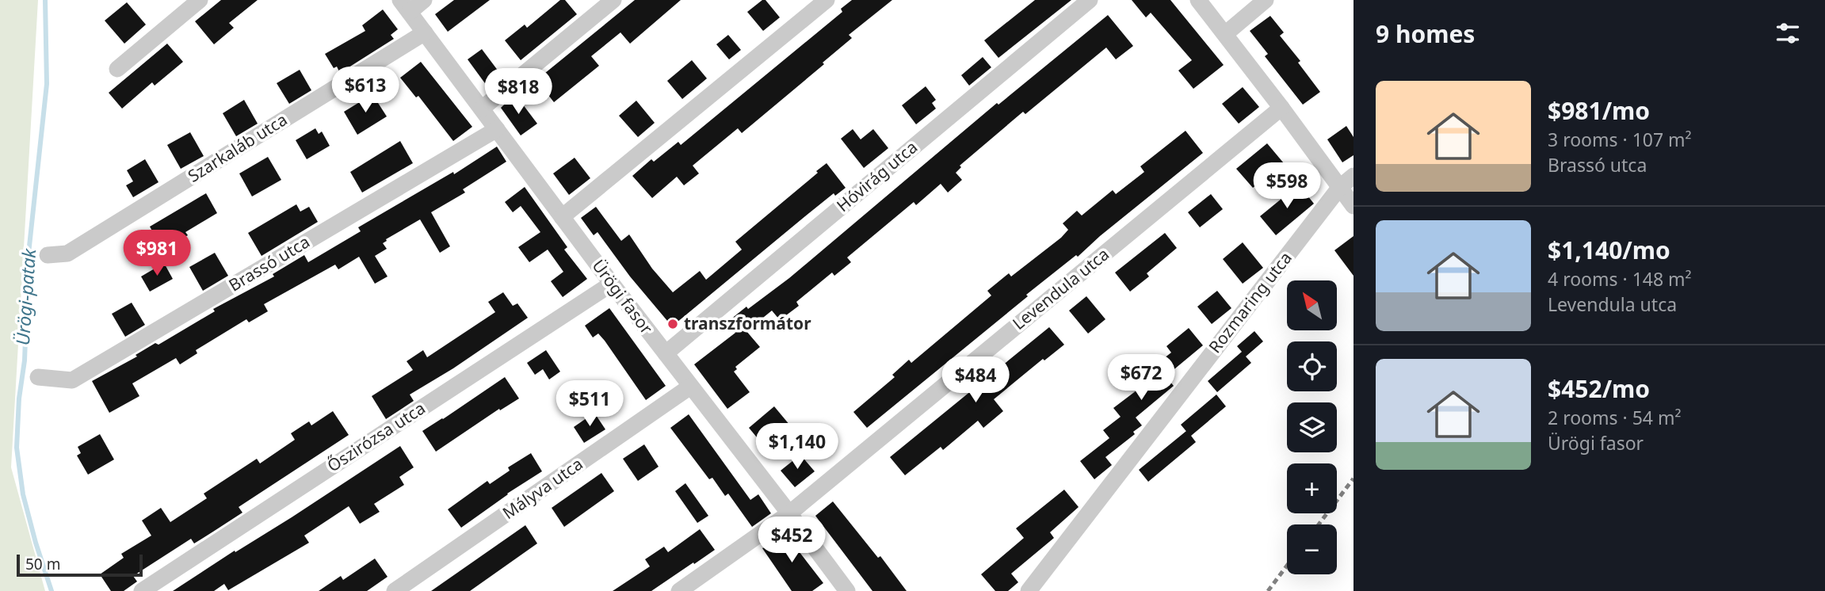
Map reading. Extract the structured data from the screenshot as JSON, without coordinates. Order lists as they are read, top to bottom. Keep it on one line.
{"streets":{"street":["Szarkaláb utca","Hóvirág utca","Brassó utca","Levendula utca","Ürögi fasor","Rozmaring utca","Őszirózsa utca","Mályva utca"]},"crossings":[["Szarkaláb utca","Ürögi fasor"],["Hóvirág utca","Ürögi fasor"],["Brassó utca","Ürögi fasor"],["Levendula utca","Ürögi fasor"],["Ürögi fasor","Őszirózsa utca"],["Ürögi fasor","Mályva utca"]],"water":["Ürögi-patak"],"places":["transzformátor"],"scale_bar":"50 m","north":"top left","page":{"heading":"9 homes","price":["$613","$818","$598","$981","$672","$484","$511","$1,140","$452"],"list":[{"name":"$981/mo","note":"3 rooms · 107 m² · Brassó utca"},{"name":"$1,140/mo","note":"4 rooms · 148 m² · Levendula utca"},{"name":"$452/mo","note":"2 rooms · 54 m² · Ürögi fasor"}],"map_buttons":["+","−"],"scale":"50 m"}}
